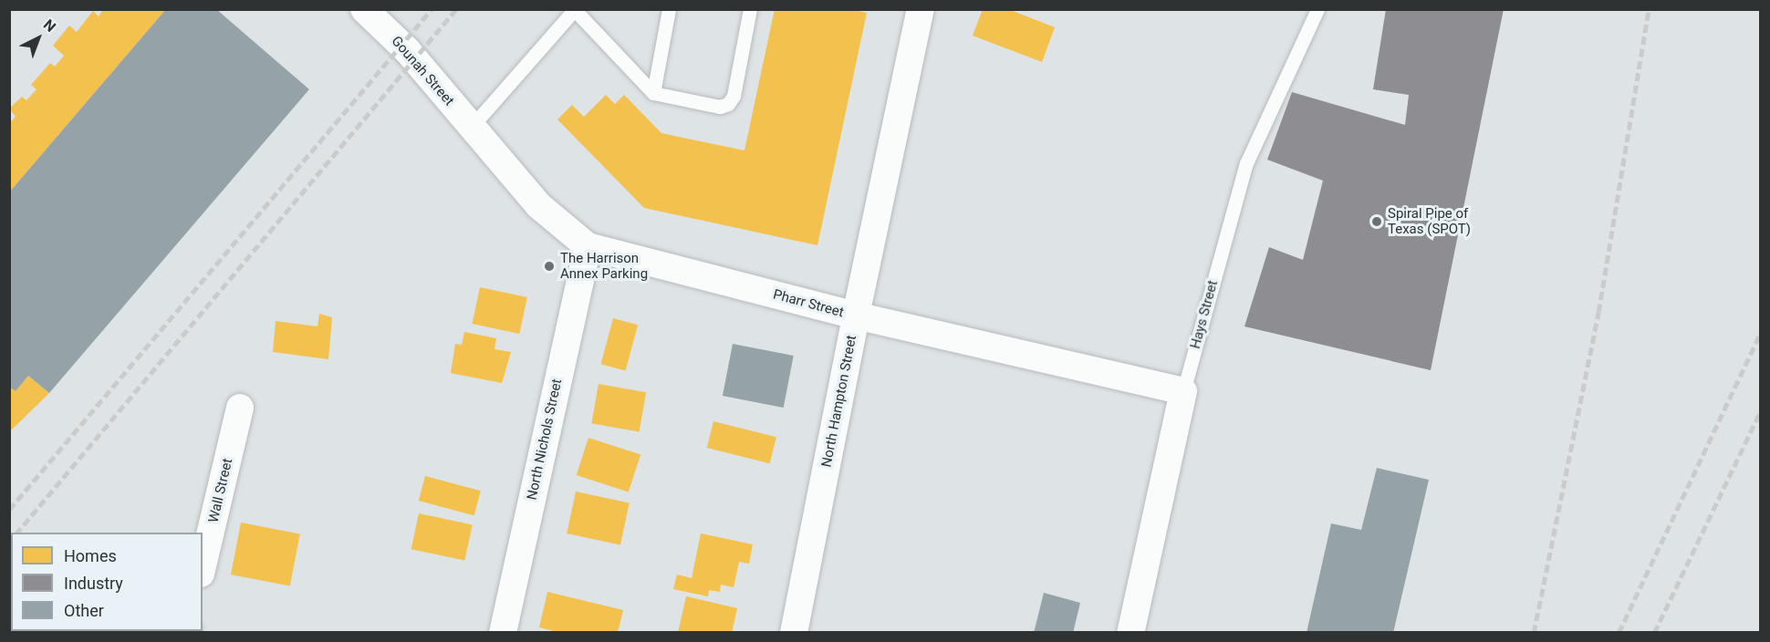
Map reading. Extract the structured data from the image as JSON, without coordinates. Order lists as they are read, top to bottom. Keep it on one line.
{"streets":{"street":["Gounah Street","Pharr Street","Hays Street","North Hampton Street","North Nichols Street","Wall Street"]},"crossings":[["Gounah Street","Pharr Street"],["Pharr Street","Hays Street"],["Pharr Street","North Hampton Street"],["Pharr Street","North Nichols Street"]],"places":["Spiral Pipe of Texas (SPOT)","The Harrison Annex Parking"],"legend":["Homes","Industry","Other"],"north":"top right"}
